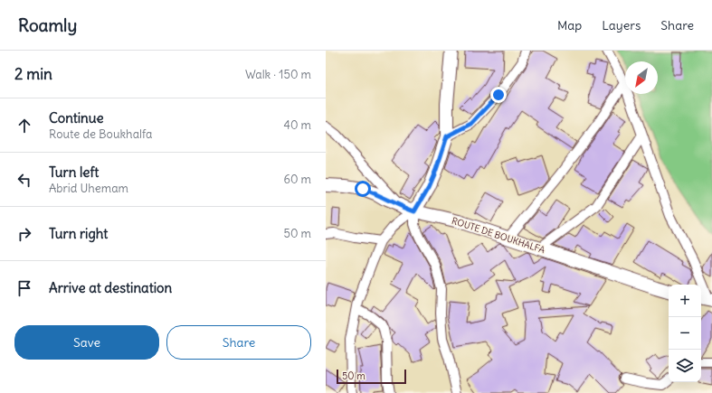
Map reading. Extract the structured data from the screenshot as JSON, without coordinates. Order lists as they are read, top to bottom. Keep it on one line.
{"streets":{"main road":["ROUTE DE BOUKHALFA"]},"scale_bar":"50 m","north":"bottom left","page":{"header":"Roamly","nav":["Map","Layers","Share"],"heading":["2 min","Walk · 150 m"],"list":[["Continue","Route de Boukhalfa","40 m"],["Turn left","Abrid Uhemam","60 m"],["Turn right","50 m"],"Arrive at destination"],"map_buttons":["+","−"],"buttons":["Save","Share"],"scale":"50 m"}}
